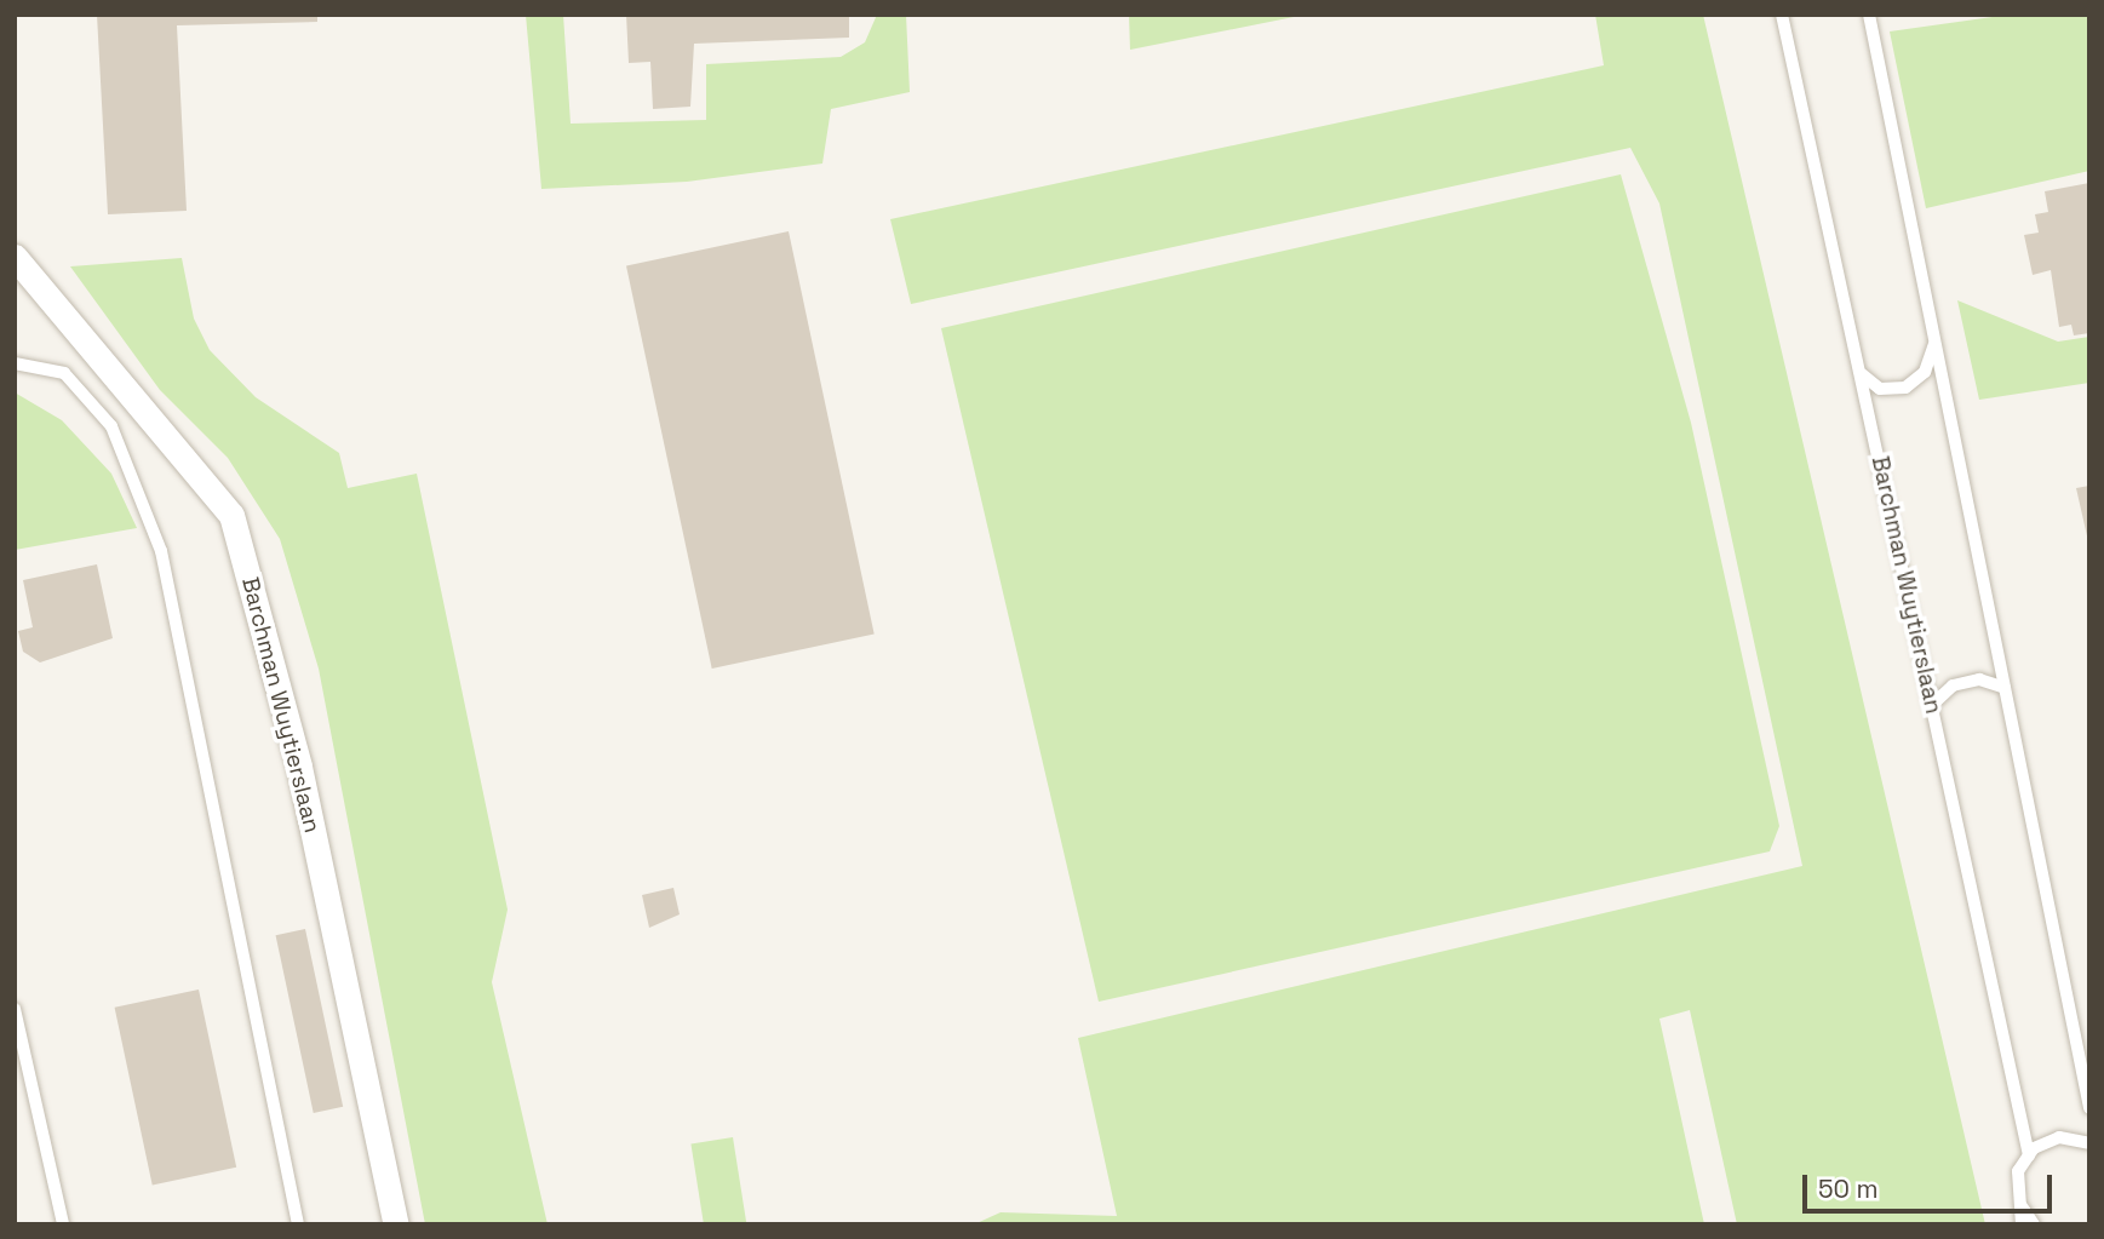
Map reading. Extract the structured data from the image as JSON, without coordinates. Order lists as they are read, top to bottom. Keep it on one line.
{"streets":{"street":["Barchman Wuytierslaan"]},"scale_bar":"50 m"}
